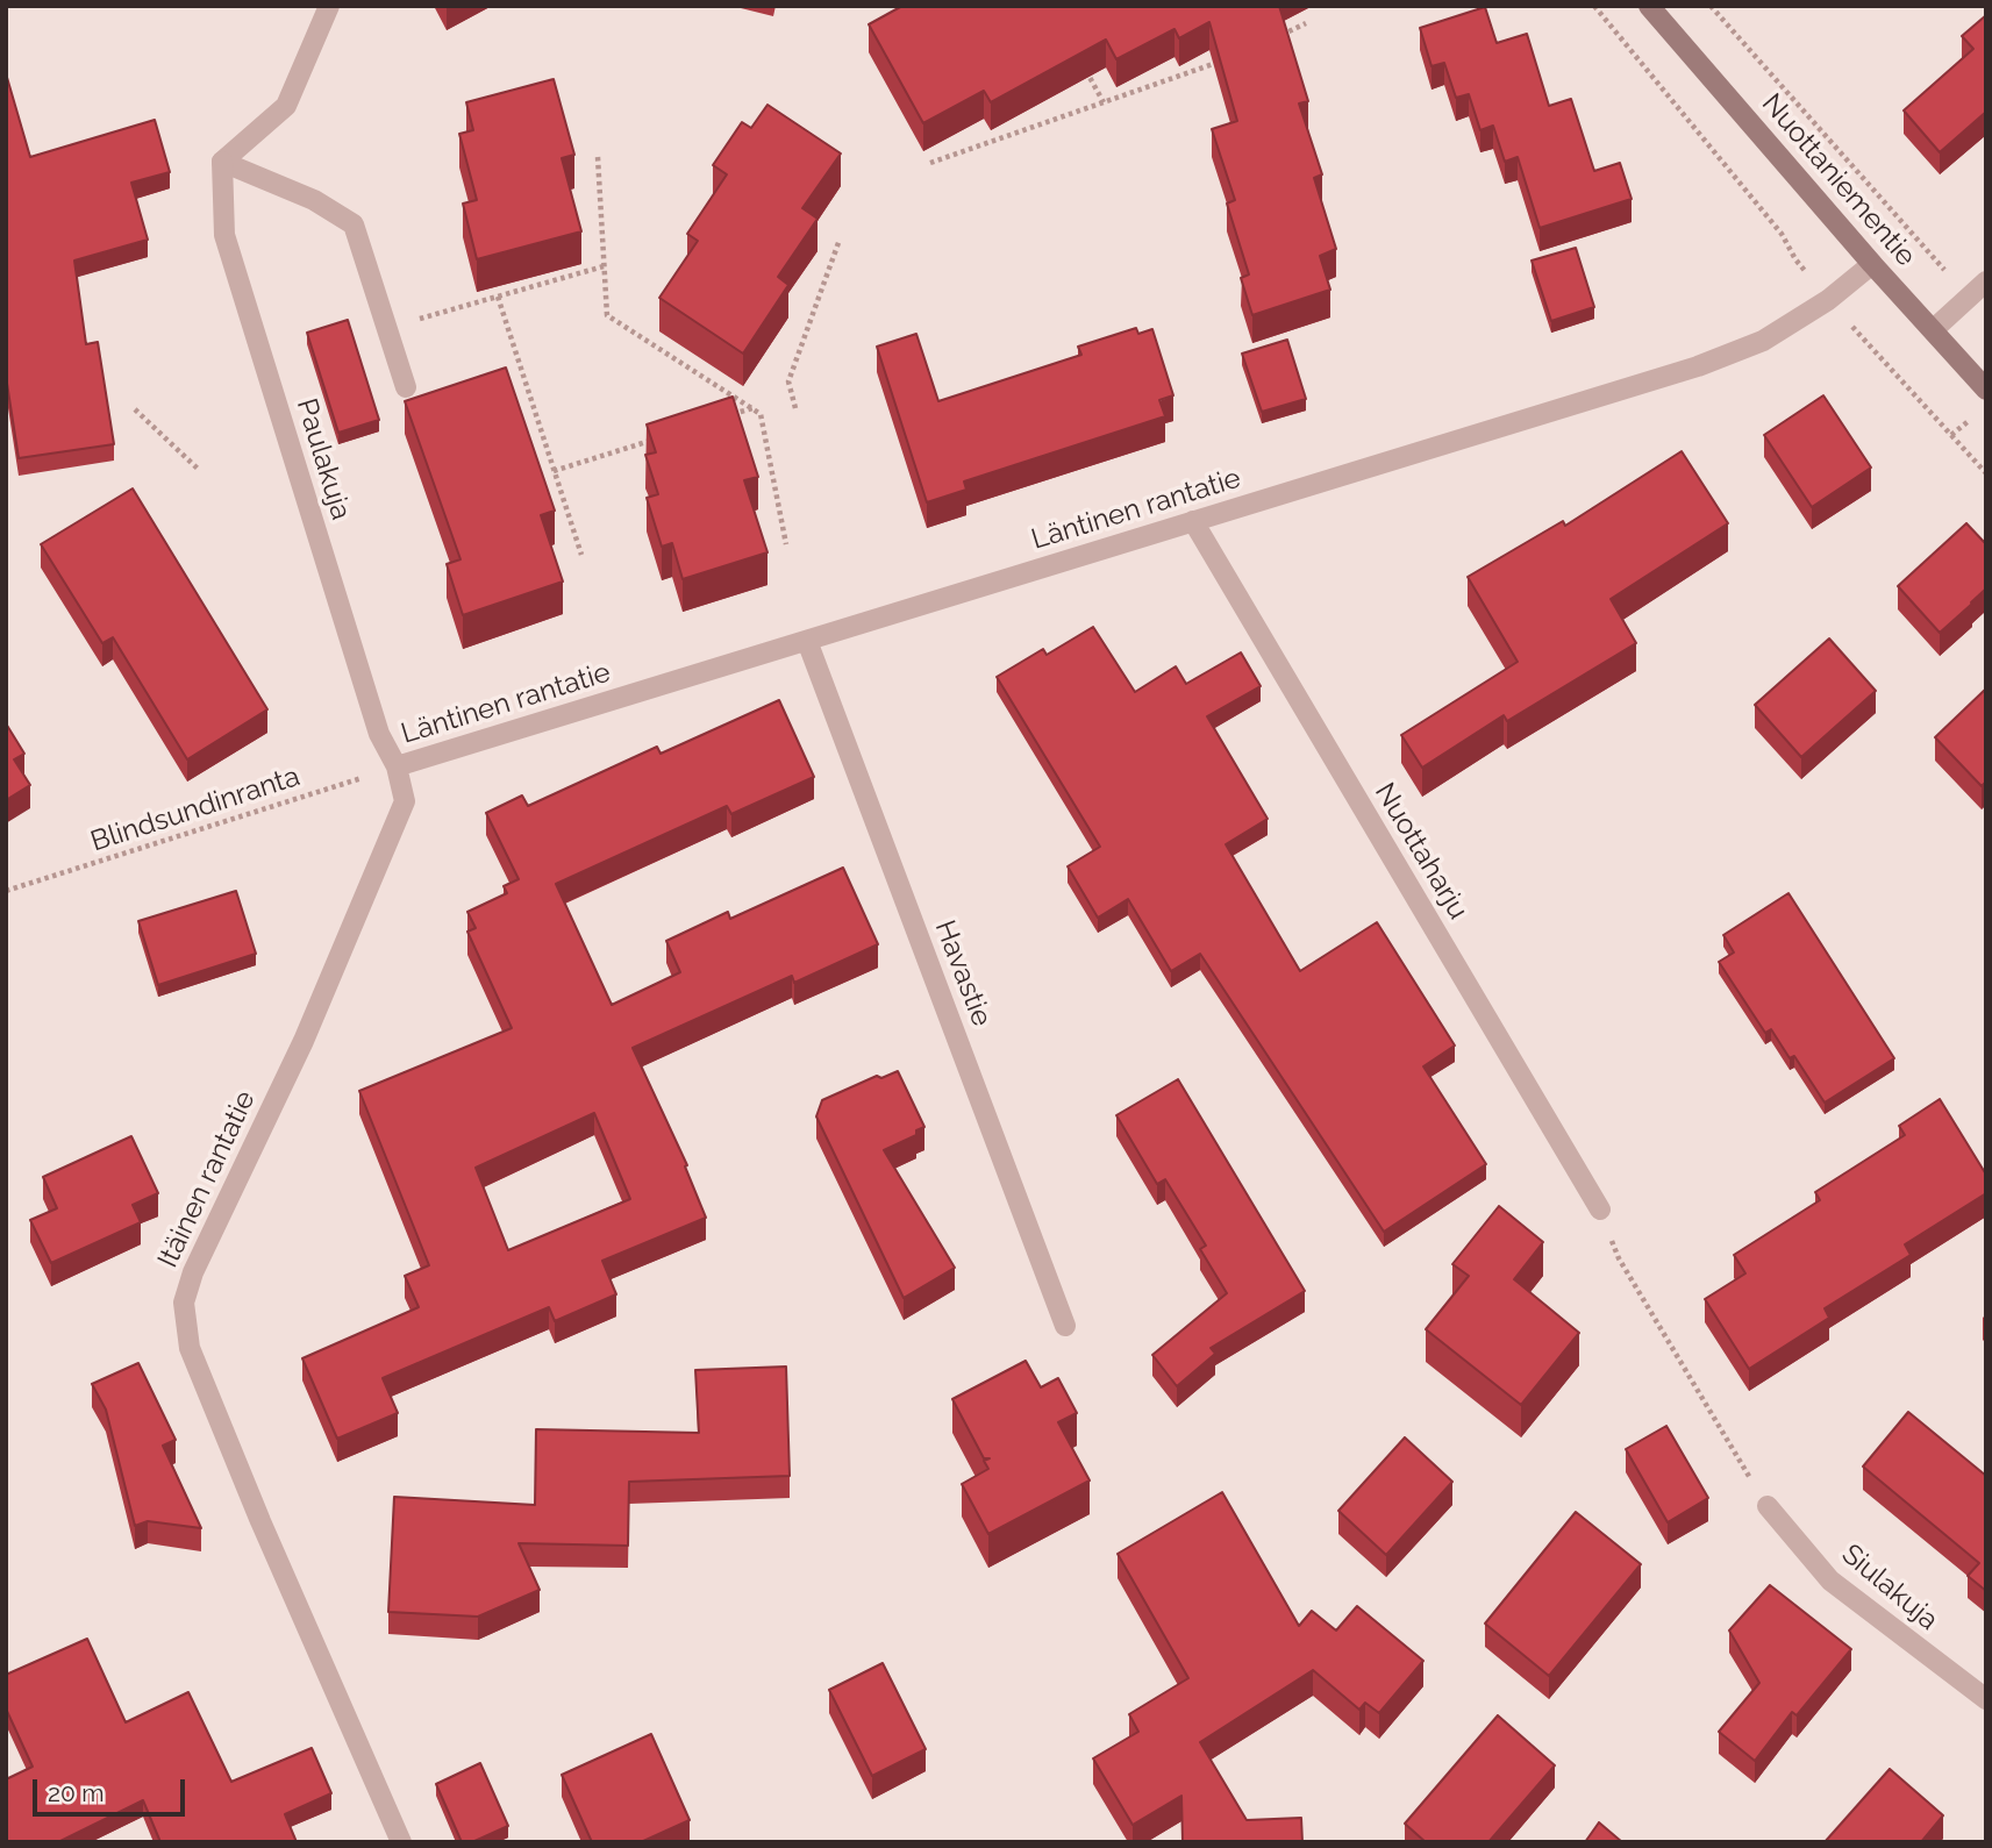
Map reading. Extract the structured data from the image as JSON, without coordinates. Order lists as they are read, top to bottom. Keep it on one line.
{"streets":{"main road":["Nuottaniementie"],"street":["Paulakuja","Läntinen rantatie","Nuottaharju","Havastie","Itäinen rantatie","Siulakuja"],"path":["Blindsundinranta"]},"crossings":[["Nuottaniementie","Läntinen rantatie"],["Paulakuja","Läntinen rantatie"],["Paulakuja","Blindsundinranta"],["Paulakuja","Itäinen rantatie"],["Läntinen rantatie","Blindsundinranta"],["Läntinen rantatie","Nuottaharju"],["Läntinen rantatie","Havastie"],["Läntinen rantatie","Itäinen rantatie"],["Blindsundinranta","Itäinen rantatie"]],"scale_bar":"20 m"}
